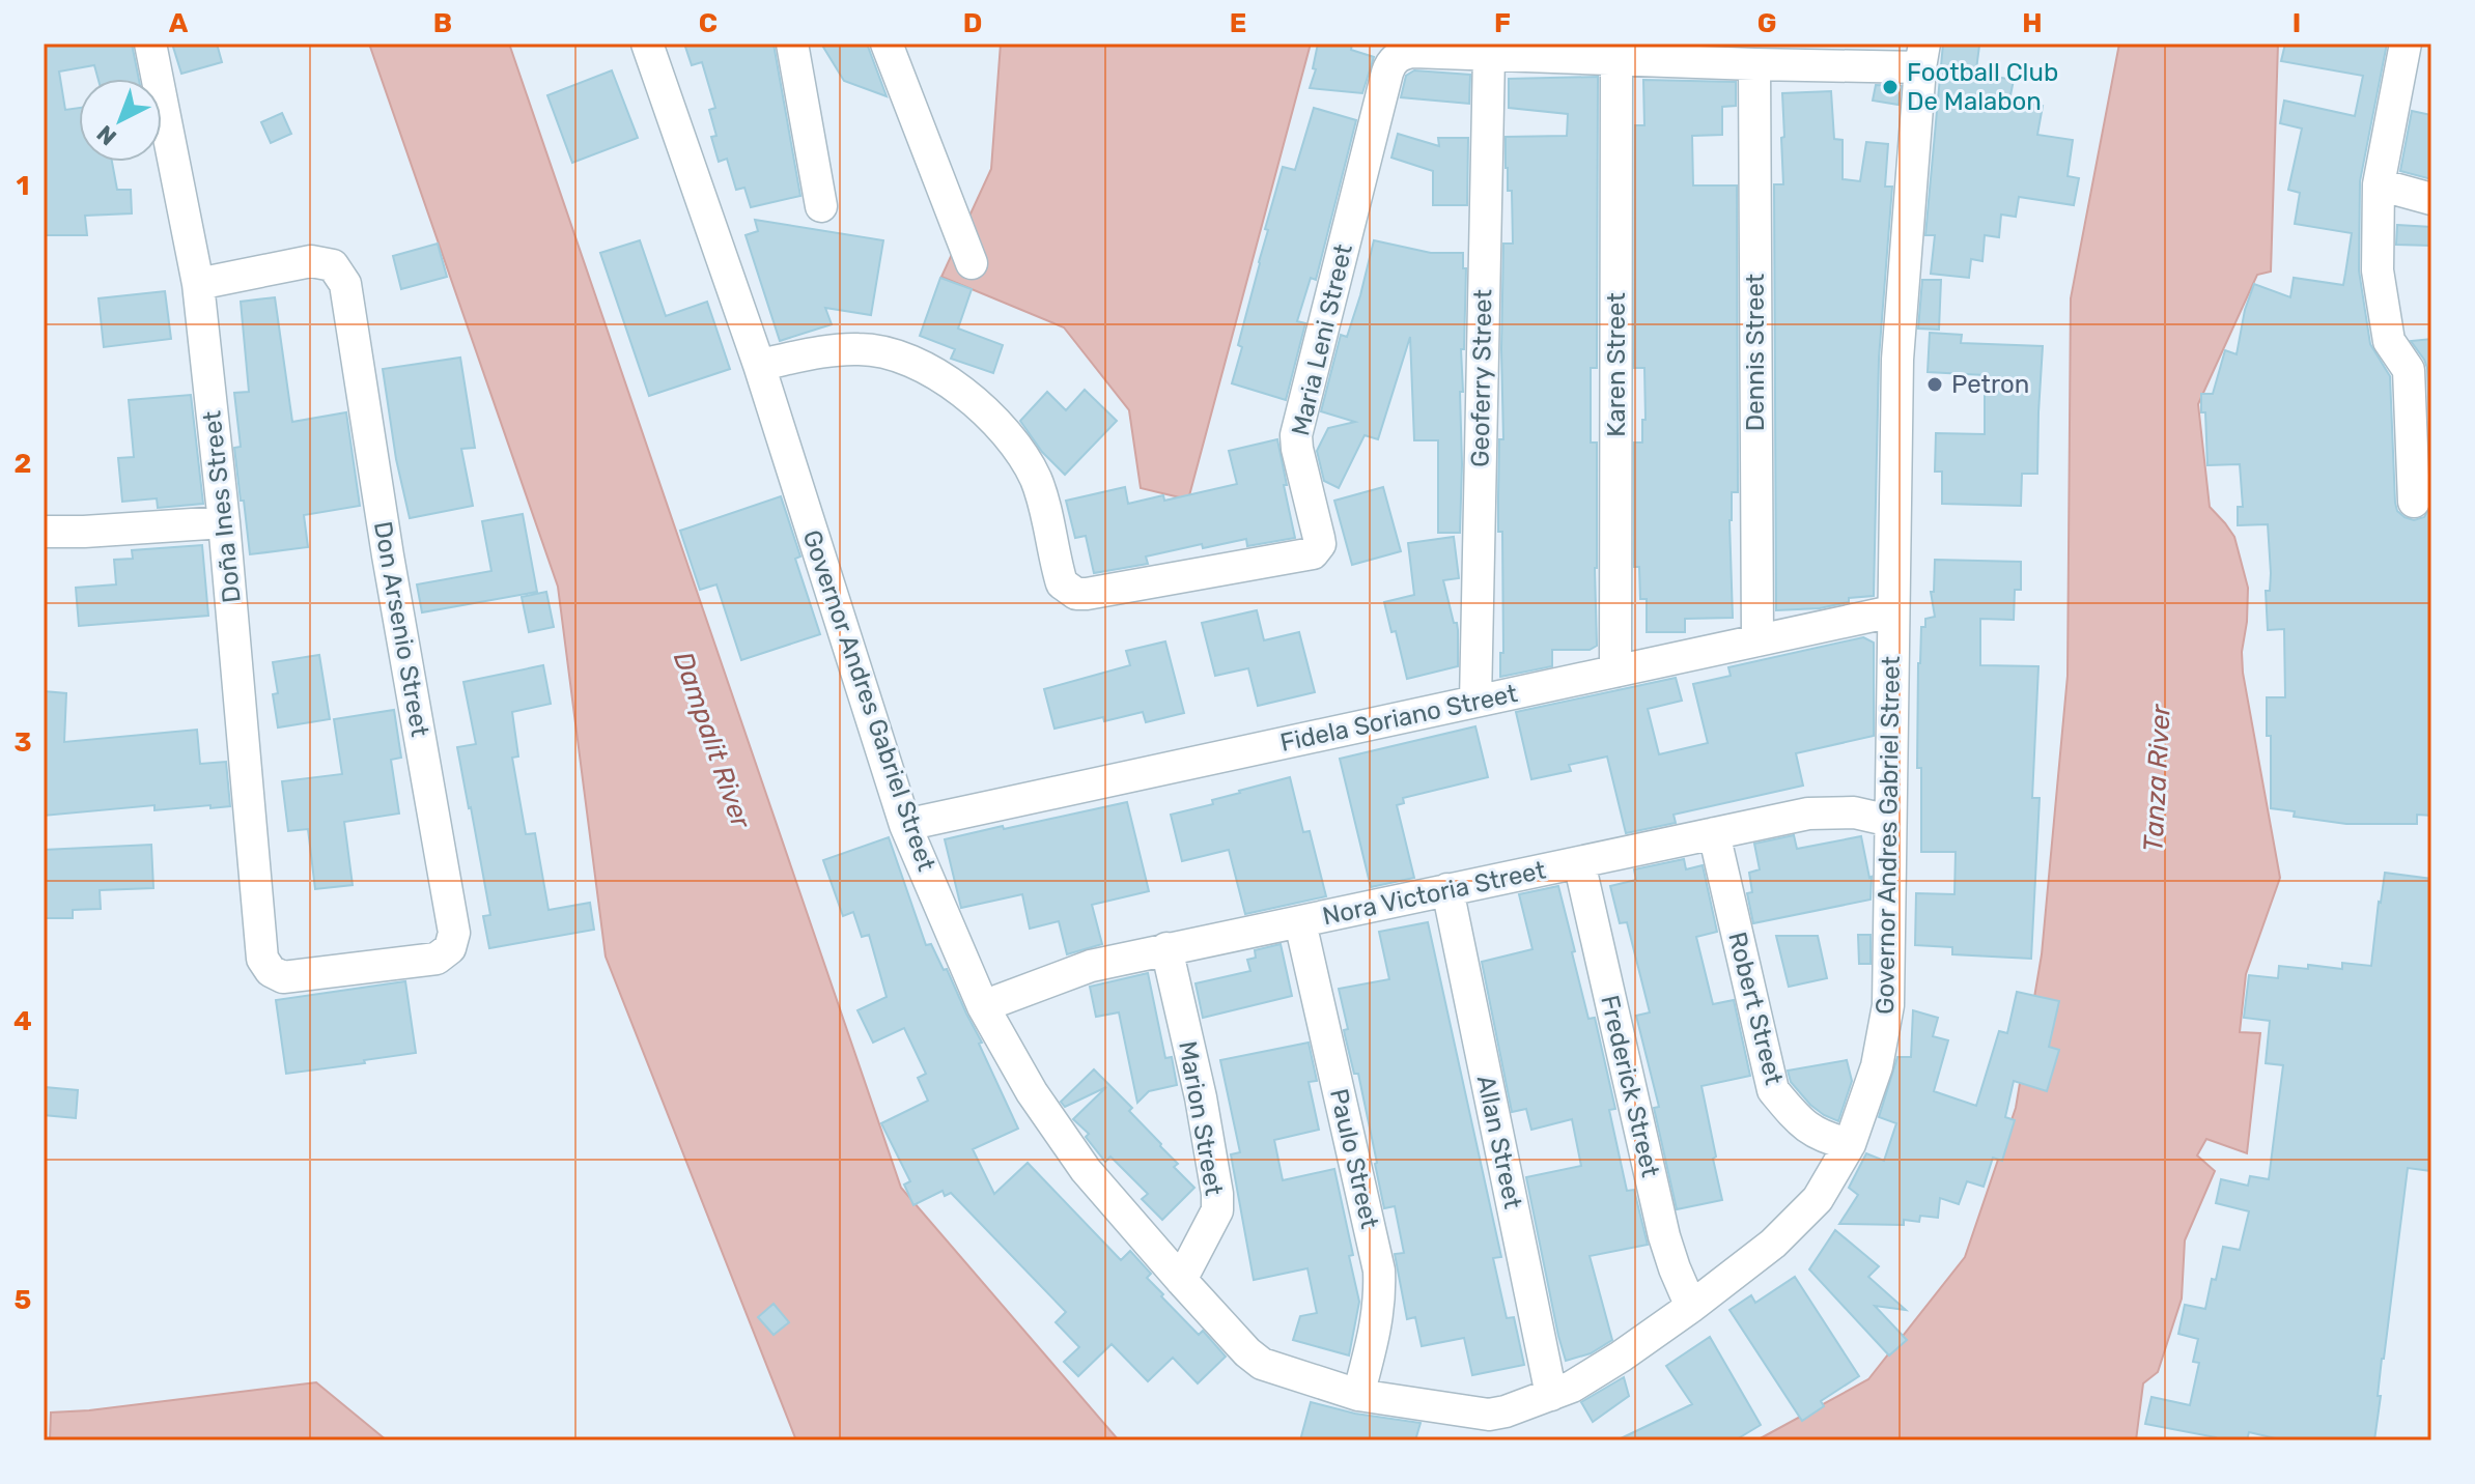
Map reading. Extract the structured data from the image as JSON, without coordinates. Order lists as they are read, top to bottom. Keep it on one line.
{"streets":{"street":["Maria Leni Street","Dennis Street","Karen Street","Geoferry Street","Doña Ines Street","Don Arsenio Street","Governor Andres Gabriel Street","Fidela Soriano Street","Nora Victoria Street","Robert Street","Frederick Street","Marion Street","Allan Street","Paulo Street"]},"crossings":[["Maria Leni Street","Dennis Street"],["Maria Leni Street","Karen Street"],["Maria Leni Street","Geoferry Street"],["Maria Leni Street","Governor Andres Gabriel Street"],["Dennis Street","Fidela Soriano Street"],["Karen Street","Fidela Soriano Street"],["Geoferry Street","Fidela Soriano Street"],["Doña Ines Street","Don Arsenio Street"],["Governor Andres Gabriel Street","Fidela Soriano Street"],["Governor Andres Gabriel Street","Nora Victoria Street"],["Governor Andres Gabriel Street","Robert Street"],["Governor Andres Gabriel Street","Frederick Street"],["Governor Andres Gabriel Street","Marion Street"],["Governor Andres Gabriel Street","Allan Street"],["Governor Andres Gabriel Street","Paulo Street"],["Nora Victoria Street","Robert Street"],["Nora Victoria Street","Frederick Street"],["Nora Victoria Street","Marion Street"],["Nora Victoria Street","Allan Street"],["Nora Victoria Street","Paulo Street"]],"water":["Dampalit River","Tanza River"],"places":["Football Club De Malabon","Petron"],"north":"bottom left","grid":{"columns":["A","B","C","D","E","F","G","H","I"],"rows":["1","2","3","4","5"]}}
